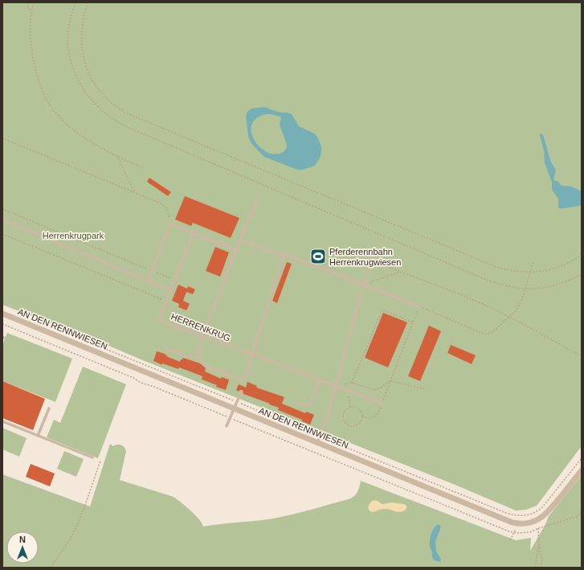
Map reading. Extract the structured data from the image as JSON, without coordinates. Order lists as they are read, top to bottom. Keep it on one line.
{"streets":{"street":["AN DEN RENNWIESEN"],"lane":["HERRENKRUG"]},"parks":["Herrenkrugpark"],"places":{"sports":["Pferderennbahn Herrenkrugwiesen"]},"north":"top"}
